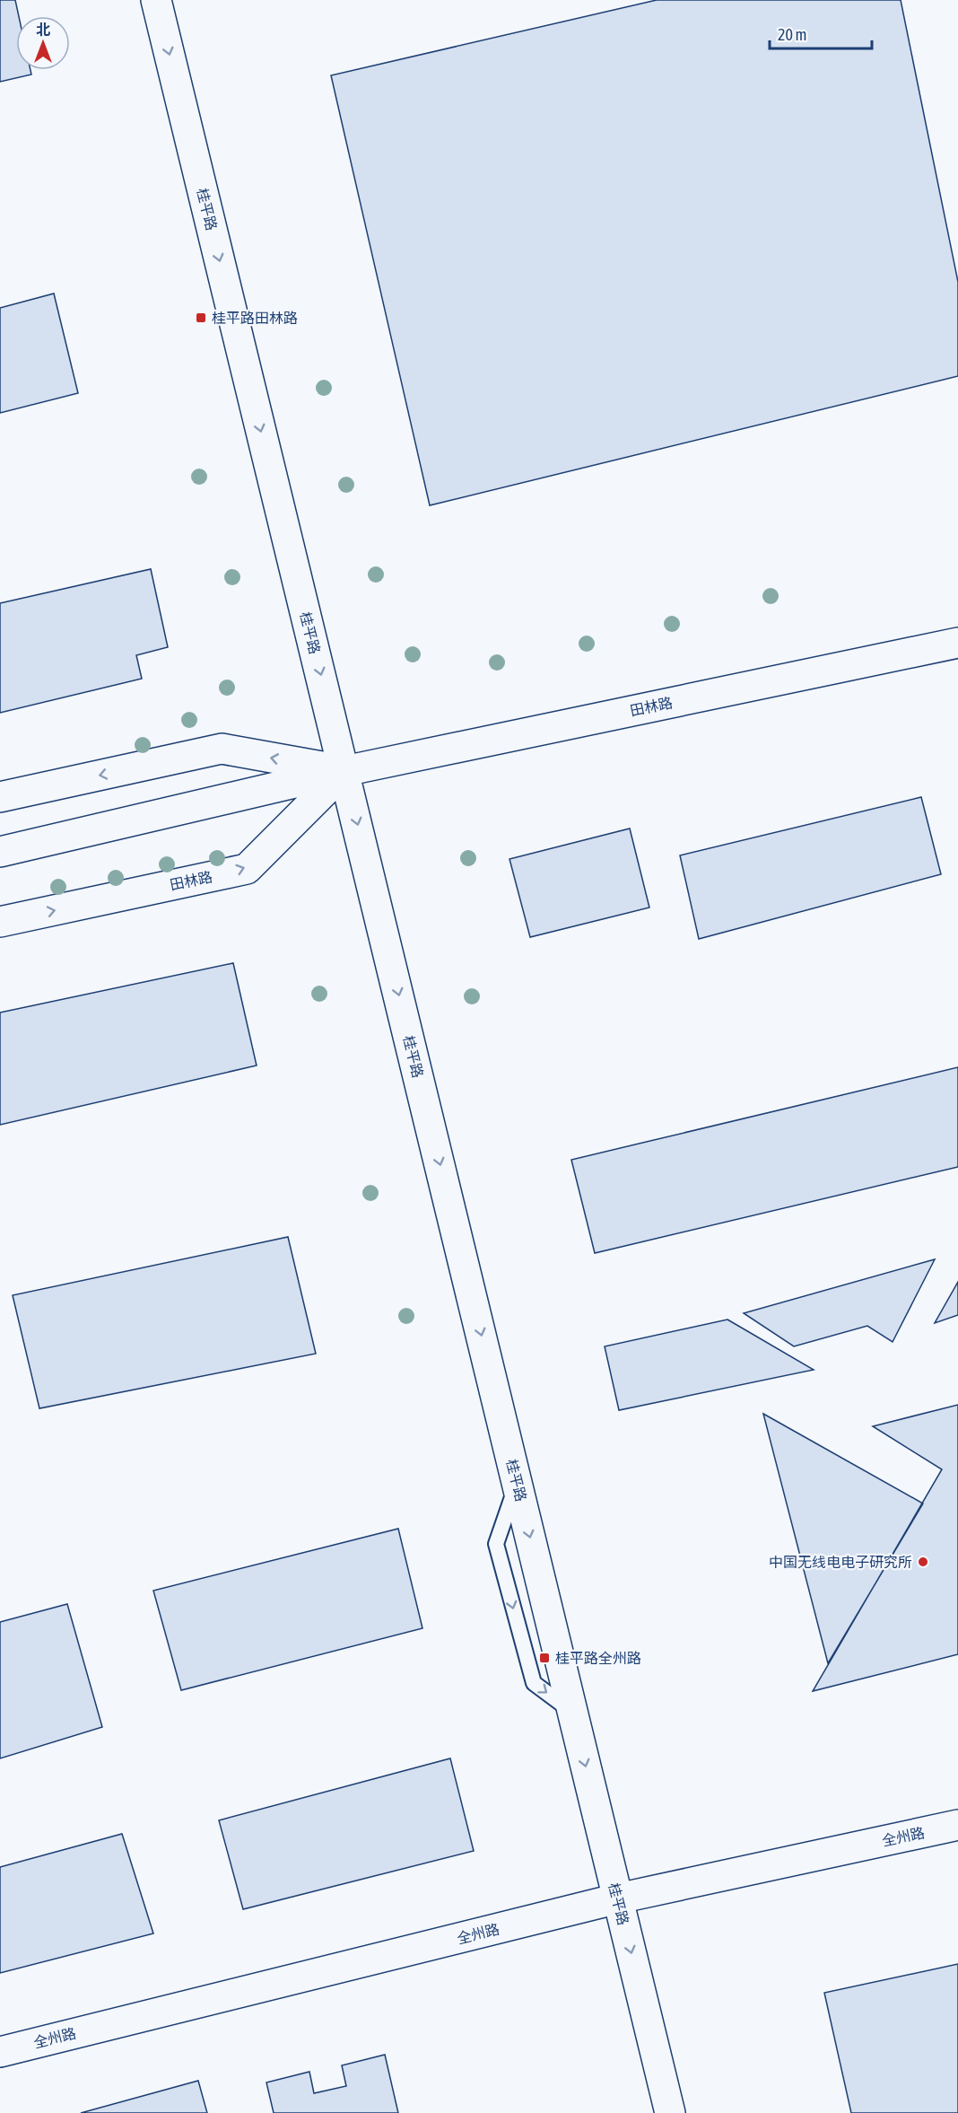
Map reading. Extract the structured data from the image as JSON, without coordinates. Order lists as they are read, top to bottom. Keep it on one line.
{"streets":{"street":["桂平路","田林路","全州路"]},"crossings":[["桂平路","田林路"],["桂平路","全州路"]],"one_way":["桂平路"],"places":{"transit":["桂平路田林路","桂平路全州路"],"other":["中国无线电电子研究所"]},"scale_bar":"20 m","north":"top"}
